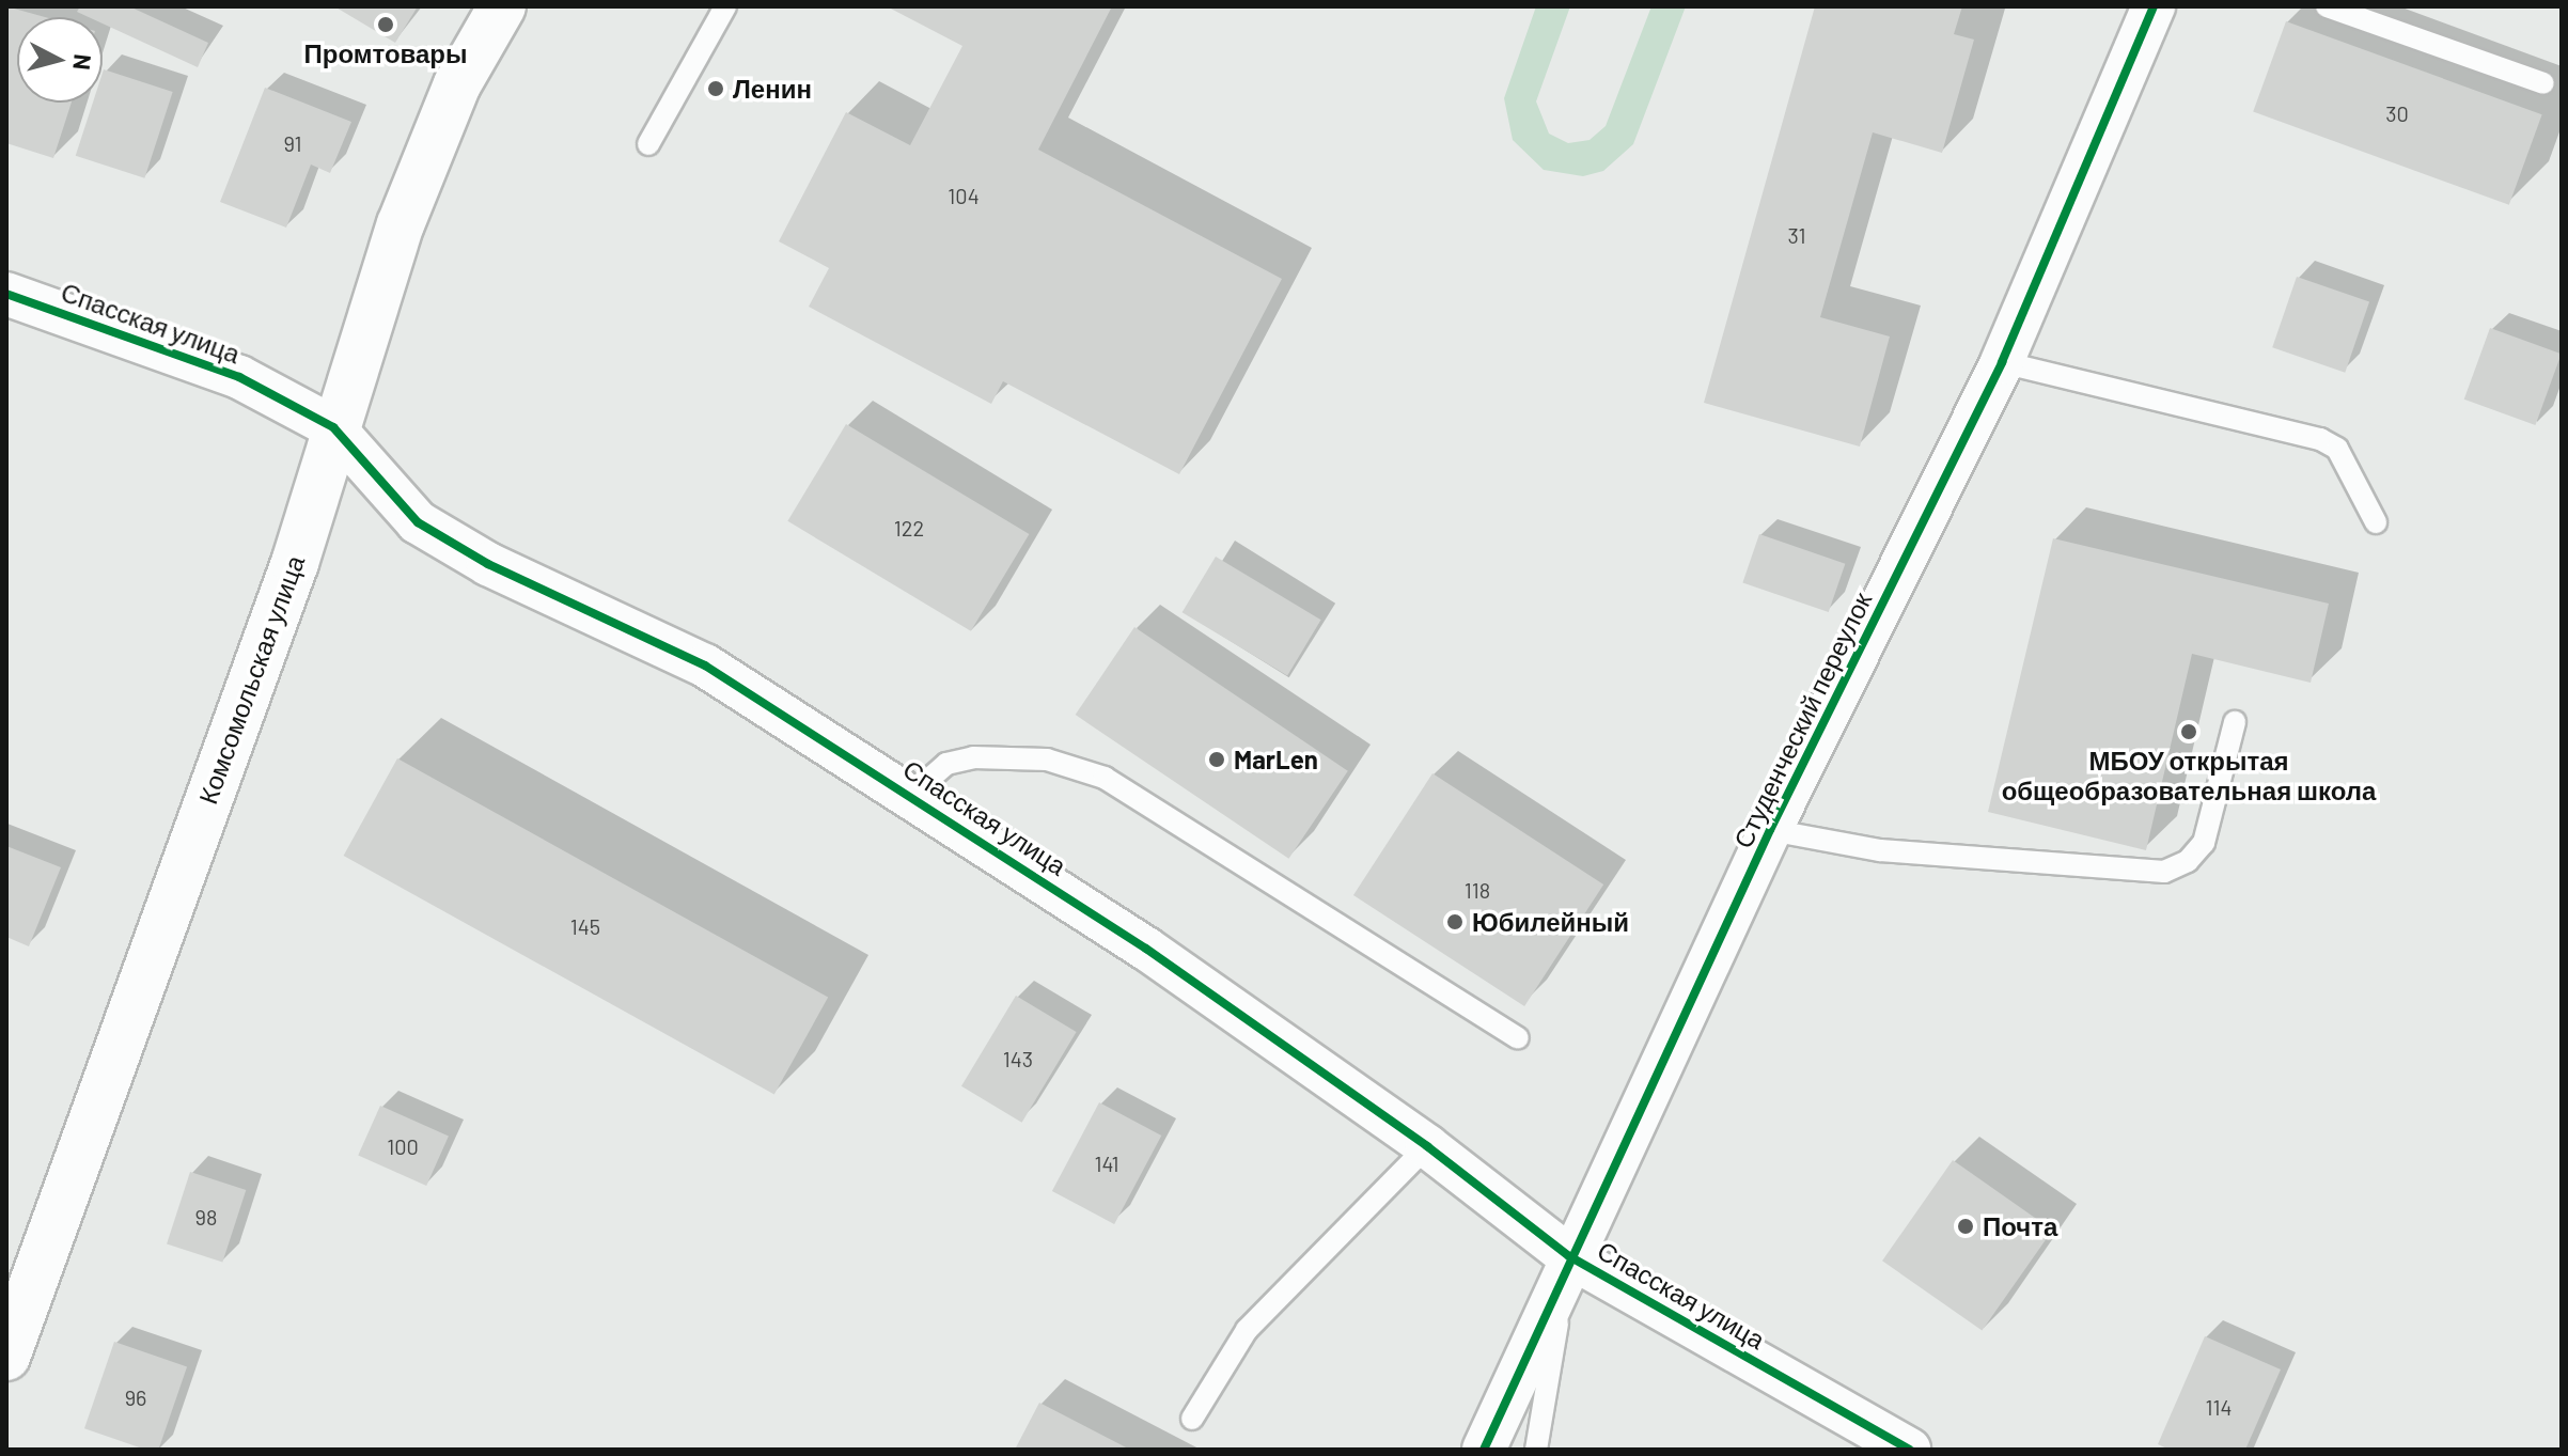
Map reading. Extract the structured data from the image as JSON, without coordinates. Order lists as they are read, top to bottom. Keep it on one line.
{"streets":{"street":["Спасская улица","Комсомольская улица","Студенческий переулок"]},"crossings":[["Спасская улица","Комсомольская улица"],["Спасская улица","Студенческий переулок"]],"places":["Промтовары","Ленин","МБОУ открытая общеобразовательная школа","MarLen","Юбилейный","Почта"],"house_numbers":["30","91","104","31","122","118","145","143","100","141","98","96","114"],"north":"right"}
